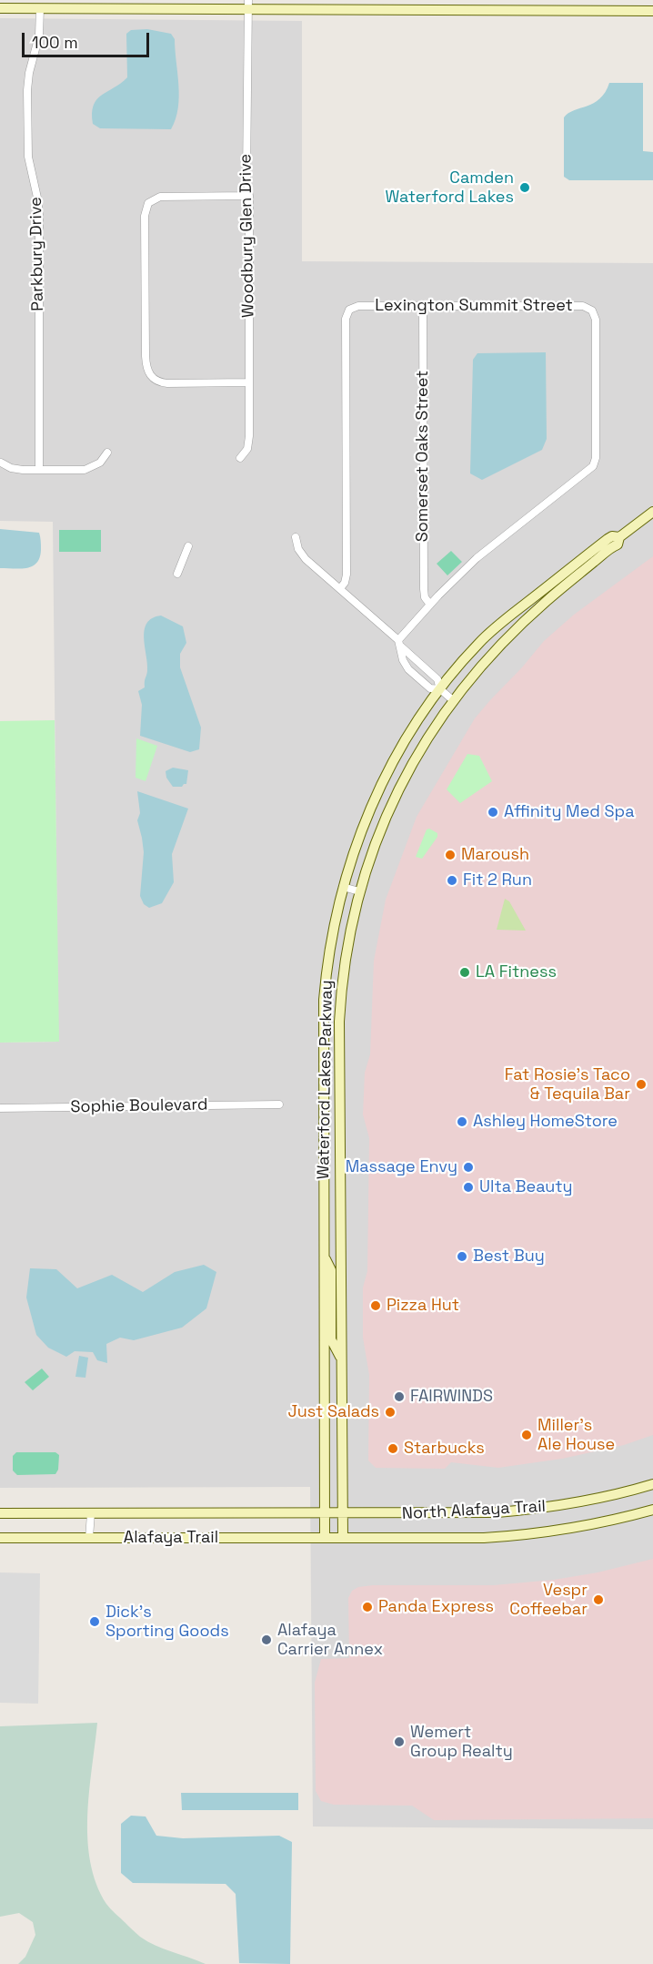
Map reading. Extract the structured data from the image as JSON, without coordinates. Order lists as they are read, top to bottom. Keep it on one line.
{"streets":{"street":["Woodbury Glen Drive","Parkbury Drive","Lexington Summit Street","Somerset Oaks Street","Waterford Lakes Parkway","Sophie Boulevard","North Alafaya Trail","Alafaya Trail"]},"crossings":[["Lexington Summit Street","Somerset Oaks Street"],["Waterford Lakes Parkway","North Alafaya Trail"],["Waterford Lakes Parkway","Alafaya Trail"],["North Alafaya Trail","Alafaya Trail"]],"places":["Camden Waterford Lakes","Affinity Med Spa","Maroush","Fit 2 Run","LA Fitness","Fat Rosie's Taco & Tequila Bar","Ashley HomeStore","Massage Envy","Ulta Beauty","Best Buy","Pizza Hut","FAIRWINDS","Just Salads","Miller's Ale House","Starbucks","Vespr Coffeebar","Panda Express","Dick's Sporting Goods","Alafaya Carrier Annex","Wemert Group Realty"],"scale_bar":"100 m"}
